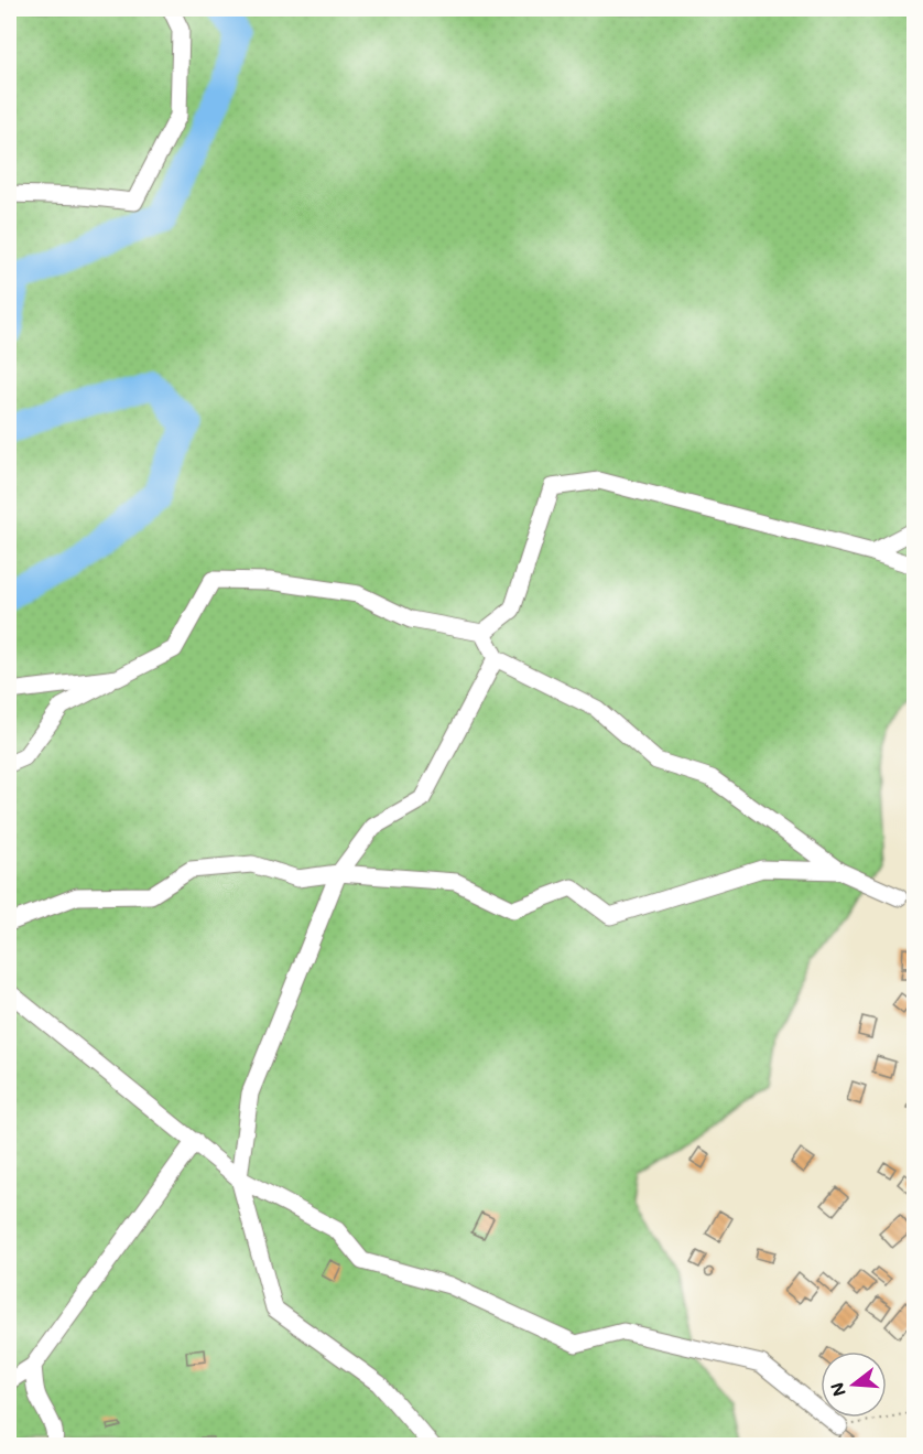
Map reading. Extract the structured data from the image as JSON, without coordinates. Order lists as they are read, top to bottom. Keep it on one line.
{"north":"left"}
